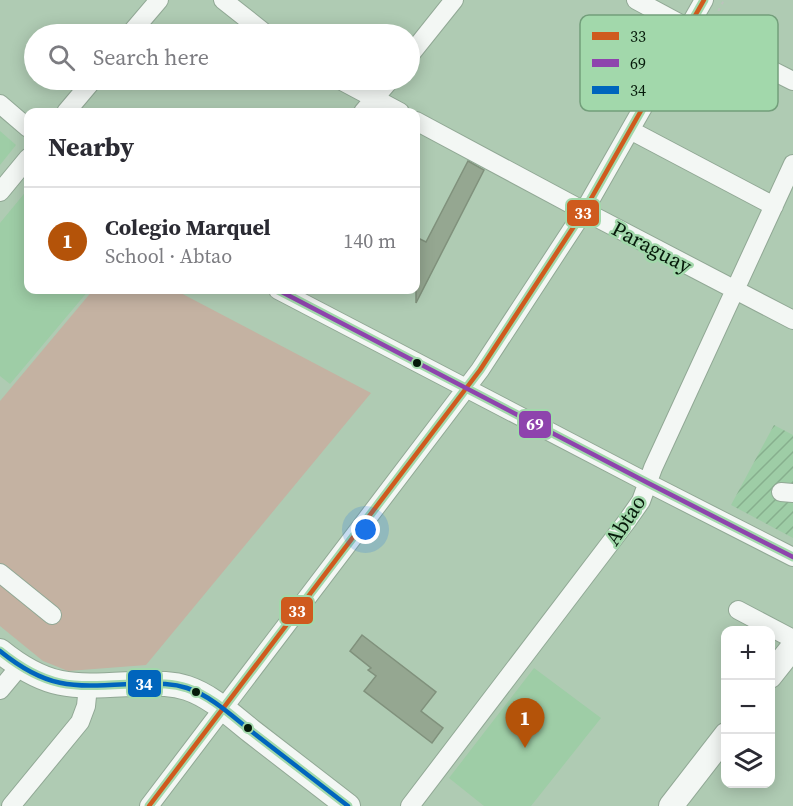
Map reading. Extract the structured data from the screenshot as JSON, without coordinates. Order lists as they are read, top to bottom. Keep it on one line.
{"streets":{"street":["Paraguay","Abtao"]},"crossings":[["Paraguay","Abtao"]],"lines":["transit line 33","transit line 69","transit line 34"],"legend":["33","69","34"],"page":{"search":"Search here","heading":"Nearby","list":[{"mark":"1","name":"Colegio Marquel","note":"School · Abtao","value":"140 m"}],"map_buttons":["+","−"],"pins":"1"}}
